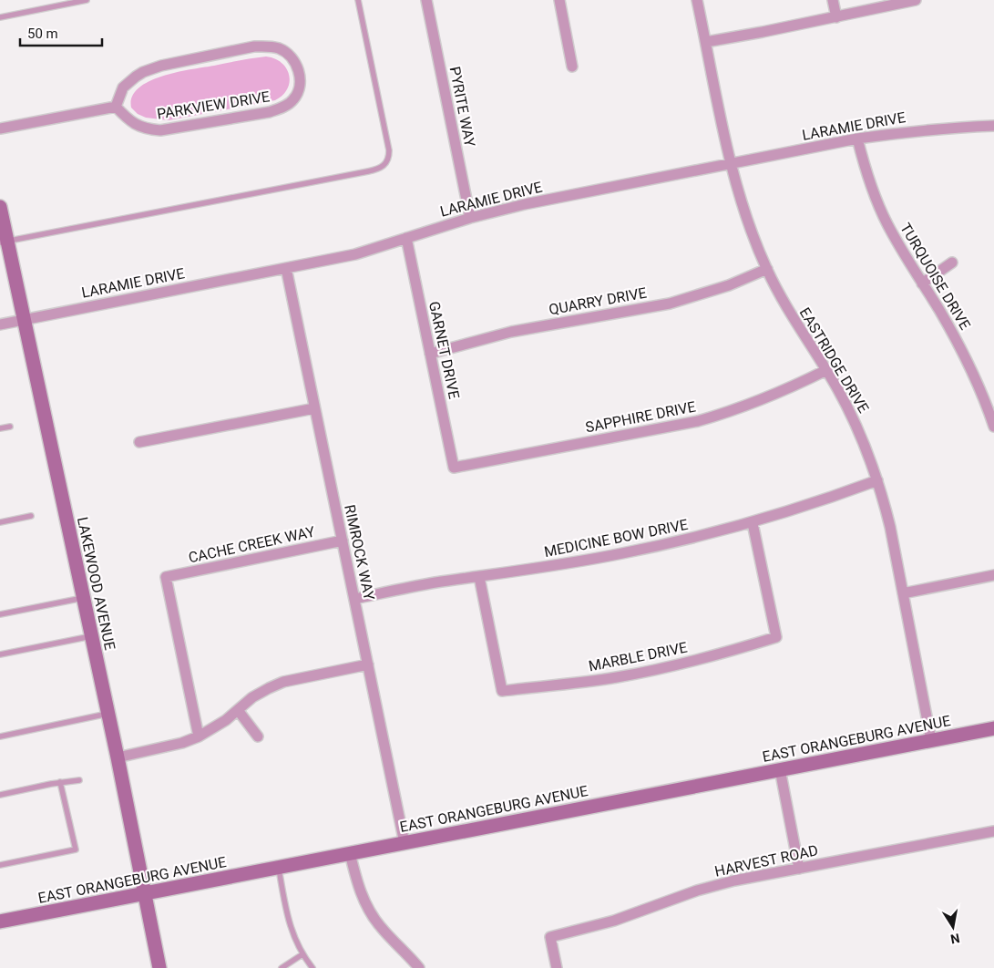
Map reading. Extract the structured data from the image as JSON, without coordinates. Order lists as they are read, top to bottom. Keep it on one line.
{"streets":{"street":["PARKVIEW DRIVE","PYRITE WAY","LARAMIE DRIVE","TURQUOISE DRIVE","QUARRY DRIVE","GARNET DRIVE","EASTRIDGE DRIVE","SAPPHIRE DRIVE","MEDICINE BOW DRIVE","CACHE CREEK WAY","RIMROCK WAY","LAKEWOOD AVENUE","MARBLE DRIVE","EAST ORANGEBURG AVENUE","HARVEST ROAD"]},"crossings":[["PYRITE WAY","LARAMIE DRIVE"],["LARAMIE DRIVE","TURQUOISE DRIVE"],["LARAMIE DRIVE","GARNET DRIVE"],["LARAMIE DRIVE","EASTRIDGE DRIVE"],["LARAMIE DRIVE","RIMROCK WAY"],["LARAMIE DRIVE","LAKEWOOD AVENUE"],["QUARRY DRIVE","GARNET DRIVE"],["QUARRY DRIVE","EASTRIDGE DRIVE"],["GARNET DRIVE","SAPPHIRE DRIVE"],["EASTRIDGE DRIVE","SAPPHIRE DRIVE"],["EASTRIDGE DRIVE","MEDICINE BOW DRIVE"],["EASTRIDGE DRIVE","EAST ORANGEBURG AVENUE"],["MEDICINE BOW DRIVE","RIMROCK WAY"],["MEDICINE BOW DRIVE","MARBLE DRIVE"],["CACHE CREEK WAY","RIMROCK WAY"],["RIMROCK WAY","EAST ORANGEBURG AVENUE"],["LAKEWOOD AVENUE","EAST ORANGEBURG AVENUE"]],"scale_bar":"50 m","north":"bottom"}
